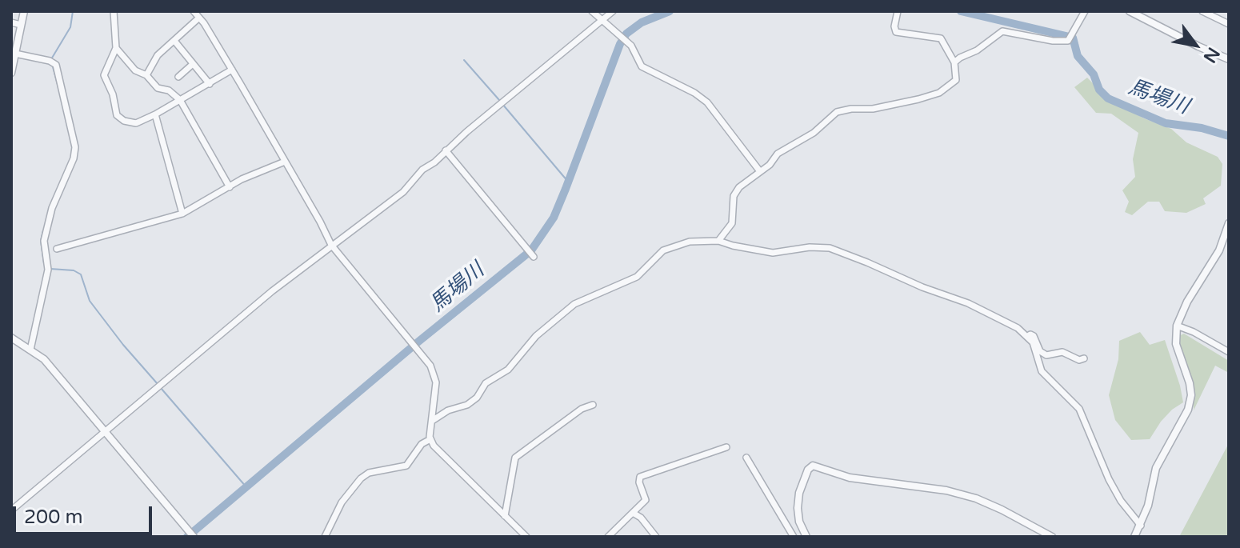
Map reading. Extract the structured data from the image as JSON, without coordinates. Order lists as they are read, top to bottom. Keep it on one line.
{"water":["馬場川"],"scale_bar":"200 m","north":"bottom right"}
